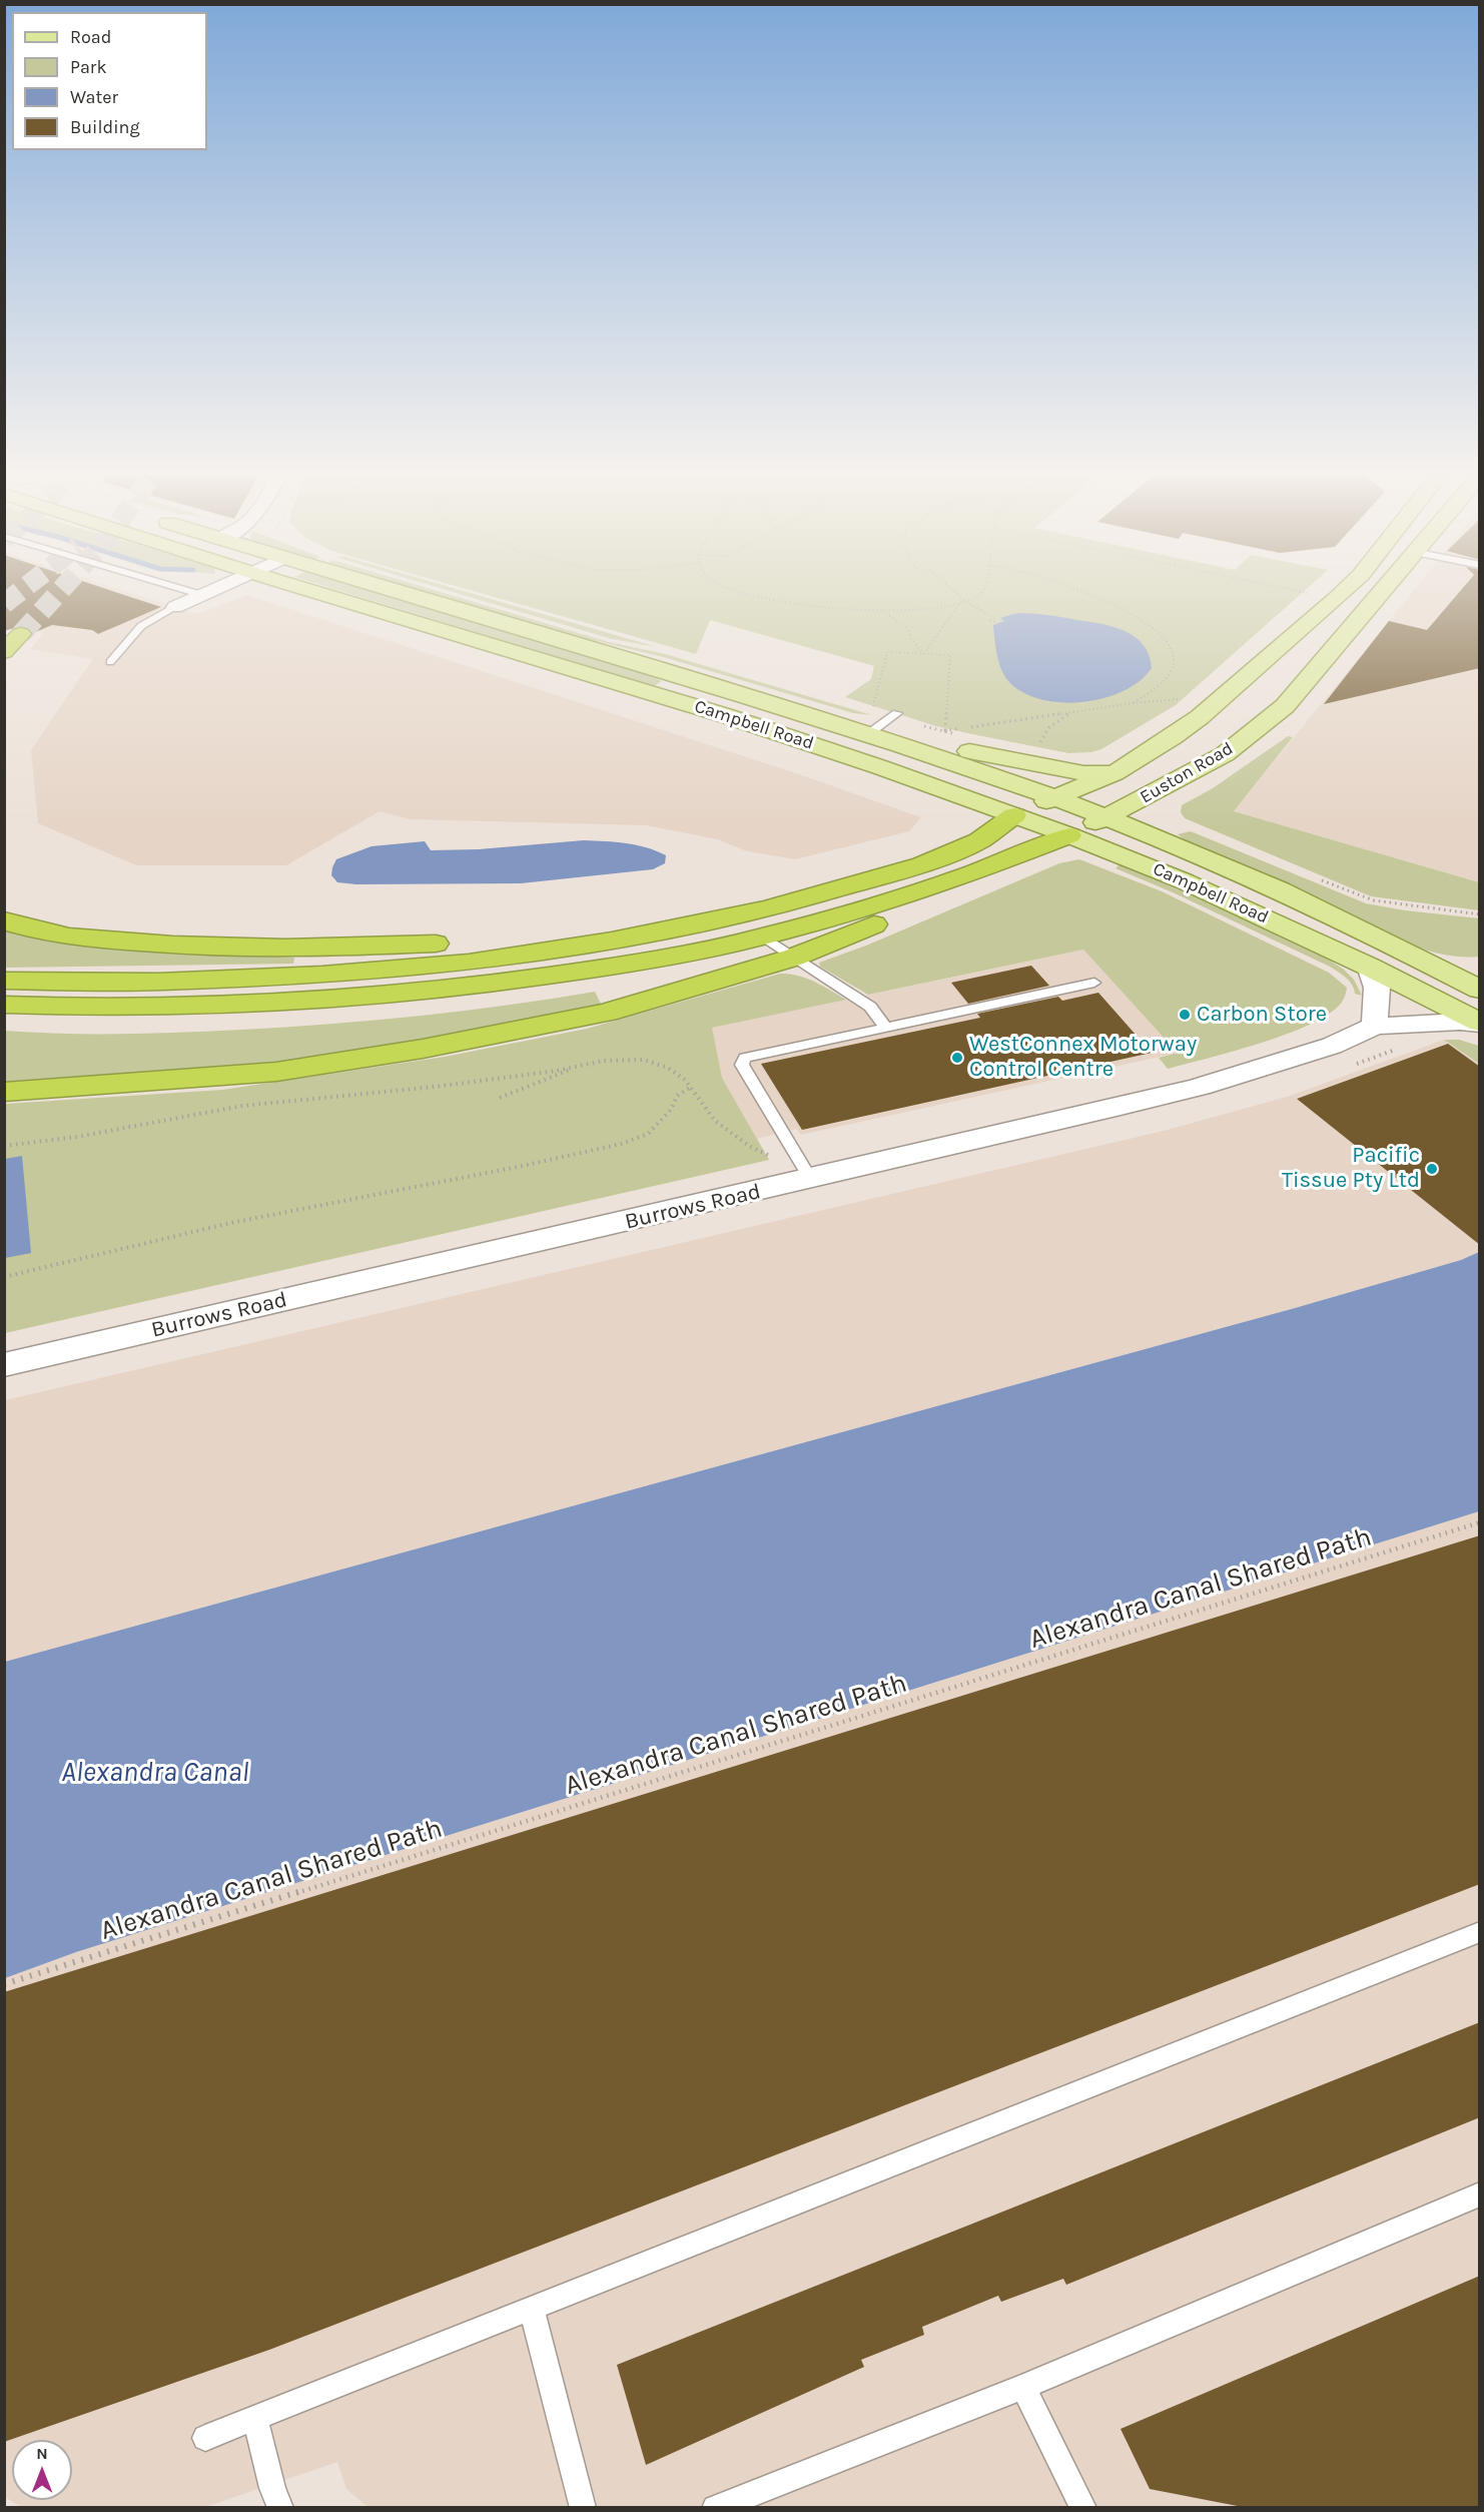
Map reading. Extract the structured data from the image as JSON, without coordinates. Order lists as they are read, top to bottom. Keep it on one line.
{"streets":{"main road":["Campbell Road","Euston Road"],"street":["Burrows Road"],"path":["Alexandra Canal Shared Path"]},"crossings":[["Campbell Road","Euston Road"],["Campbell Road","Burrows Road"]],"water":["Alexandra Canal"],"places":["Carbon Store","WestConnex Motorway Control Centre","Pacific Tissue Pty Ltd"],"legend":["Road","Park","Water","Building"],"north":"top"}
